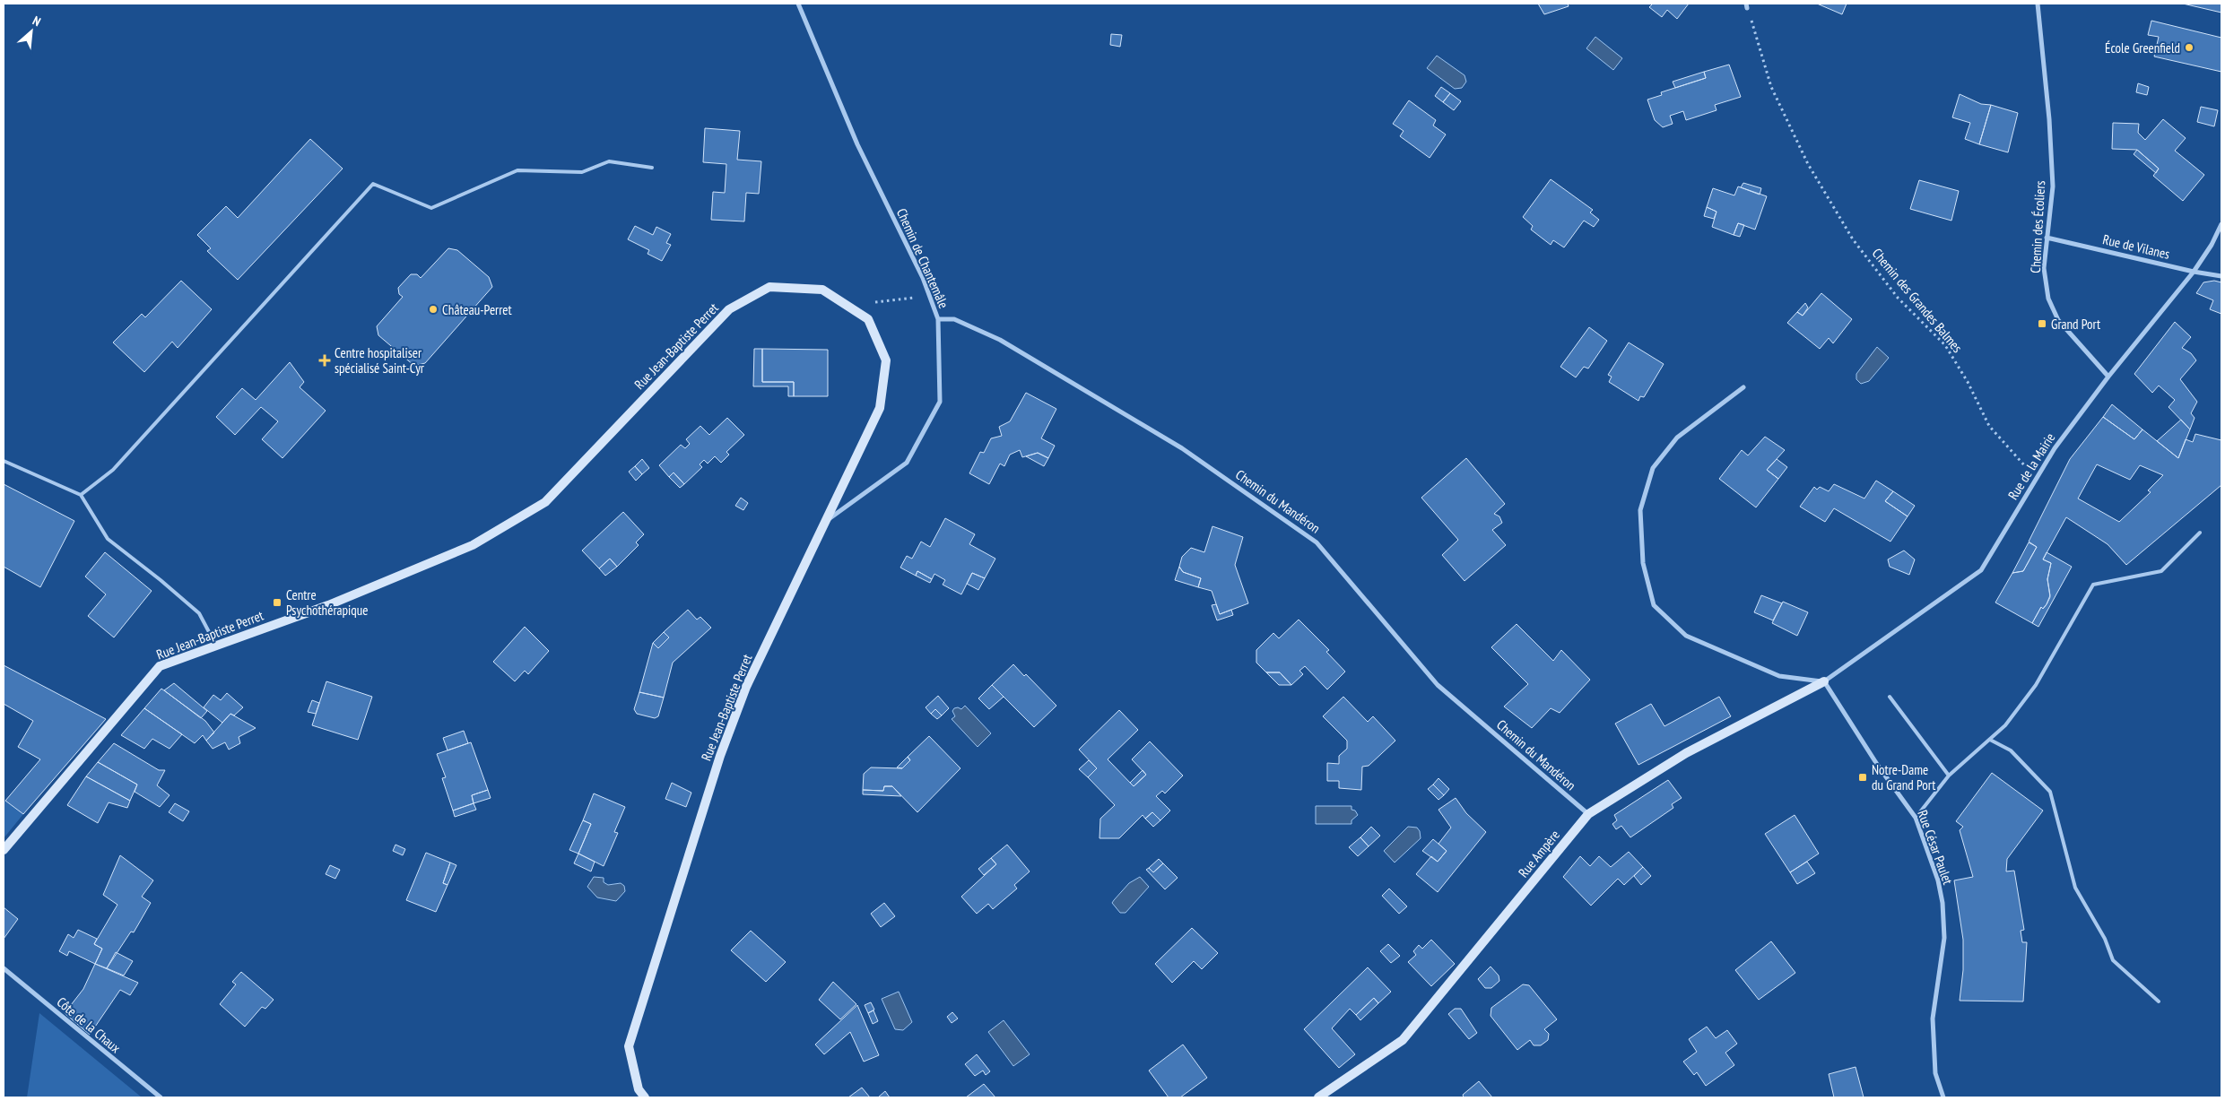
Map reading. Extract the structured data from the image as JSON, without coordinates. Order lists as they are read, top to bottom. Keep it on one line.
{"streets":{"street":["Chemin des Écoliers","Rue de Vilanes","Chemin de Chantemâle","Rue Jean-Baptiste Perret","Rue de la Mairie","Chemin du Mandéron","Rue César Paulet","Rue Ampère","Côte de la Chaux"],"path":["Chemin des Grandes Balmes"]},"crossings":[["Chemin des Écoliers","Rue de Vilanes"],["Chemin des Écoliers","Rue de la Mairie"],["Rue de Vilanes","Rue de la Mairie"],["Chemin de Chantemâle","Rue Jean-Baptiste Perret"],["Chemin de Chantemâle","Chemin du Mandéron"],["Chemin des Grandes Balmes","Rue de la Mairie"],["Rue de la Mairie","Rue César Paulet"],["Rue de la Mairie","Rue Ampère"],["Chemin du Mandéron","Rue Ampère"],["Rue César Paulet","Rue Ampère"]],"places":{"other":["École Greenfield","Château-Perret"],"transit":["Grand Port","Centre Psychothérapique","Notre-Dame du Grand Port"],"health":["Centre hospitaliser spécialisé Saint-Cyr"]},"north":"top right"}
